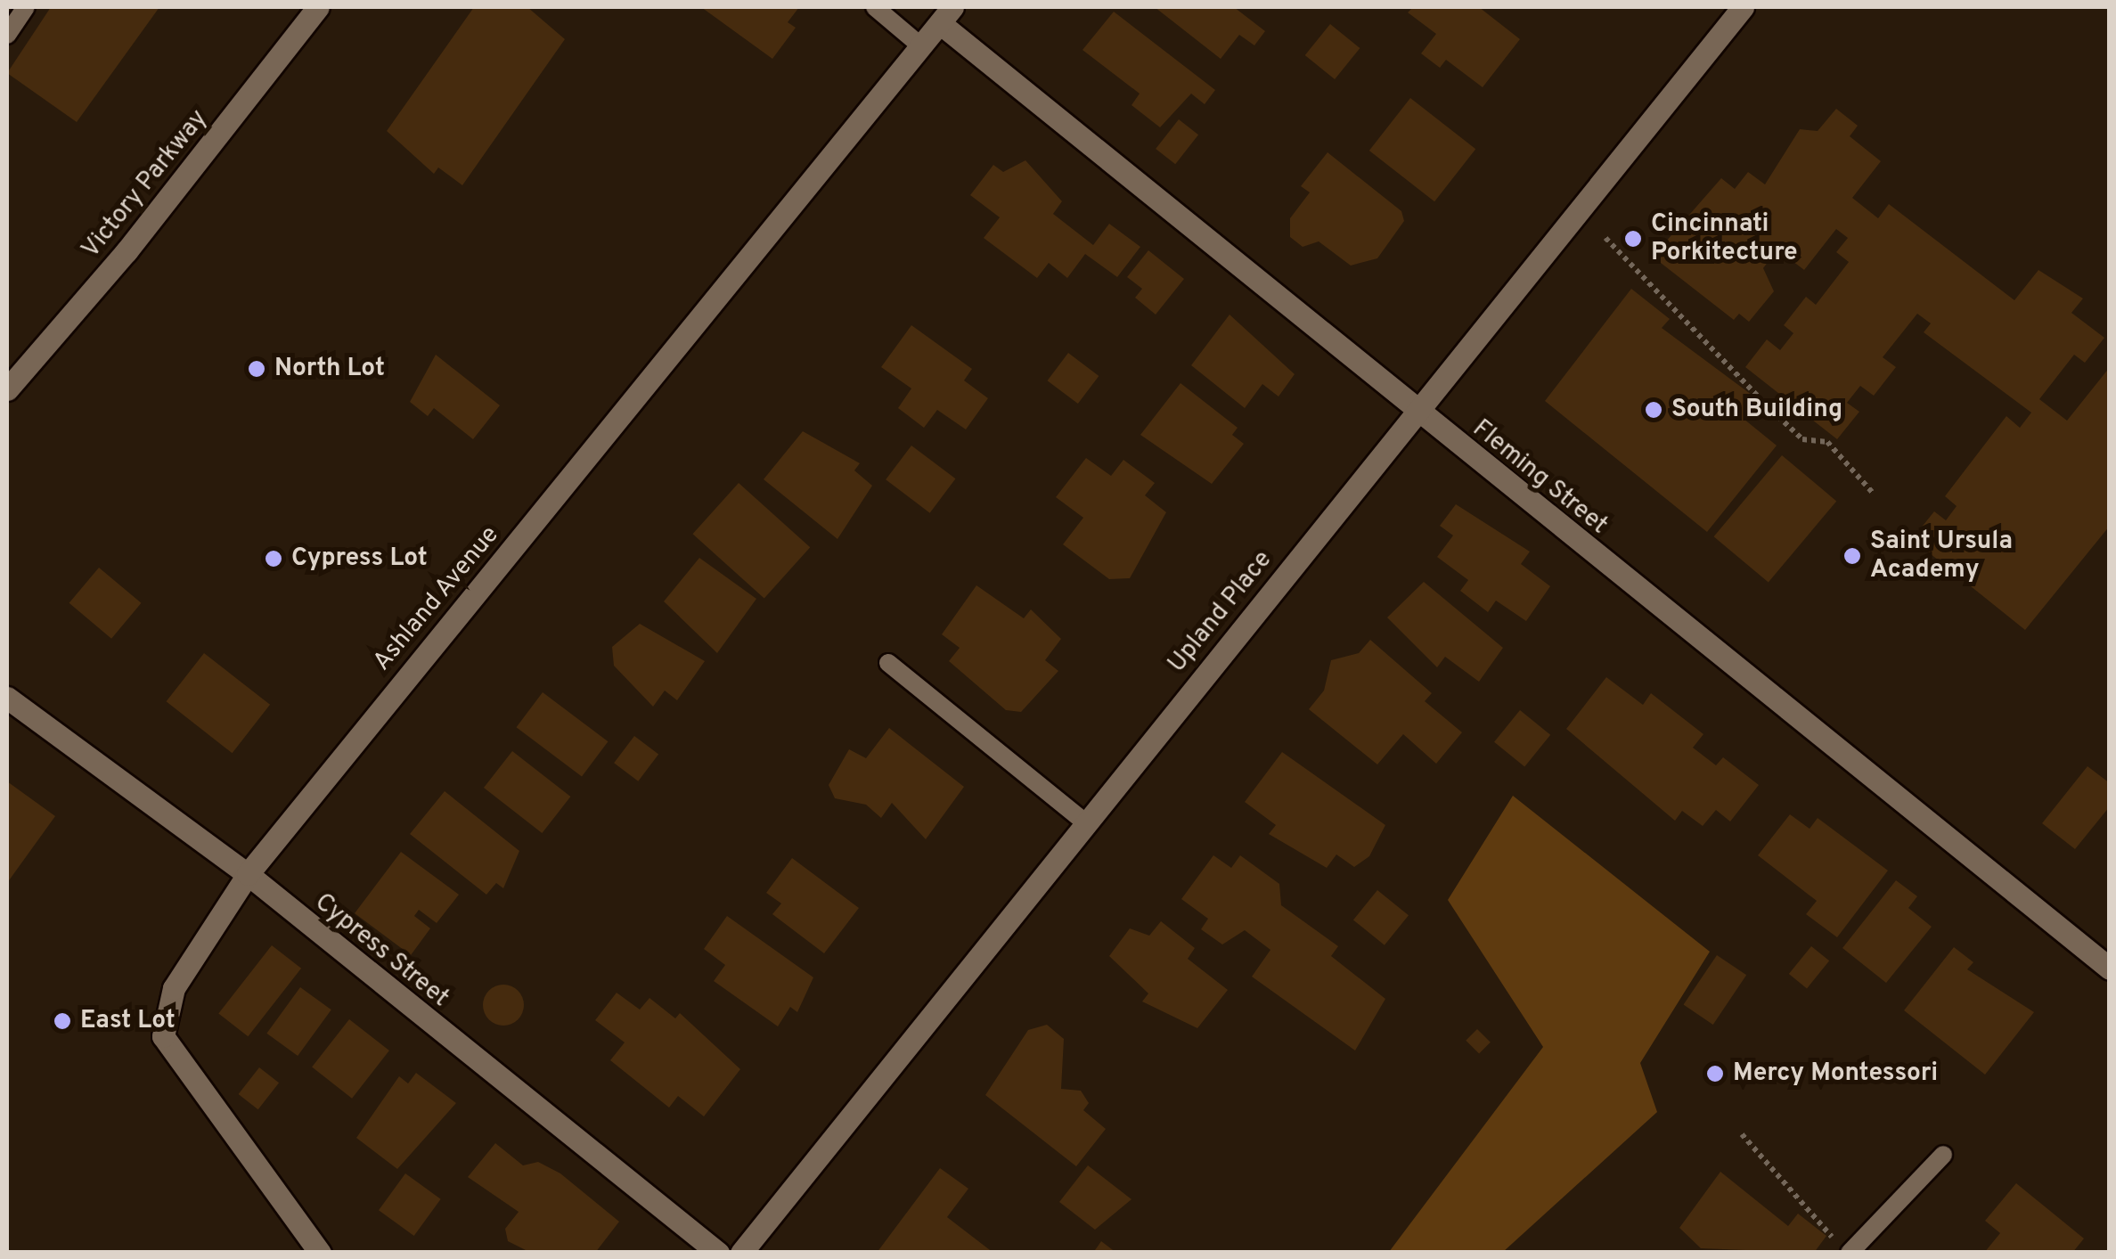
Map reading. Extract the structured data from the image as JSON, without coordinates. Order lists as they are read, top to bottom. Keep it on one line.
{"streets":{"street":["Victory Parkway","Fleming Street","Ashland Avenue","Upland Place","Cypress Street"]},"crossings":[["Fleming Street","Ashland Avenue"],["Fleming Street","Upland Place"],["Ashland Avenue","Cypress Street"]],"places":["Cincinnati Porkitecture","North Lot","South Building","Saint Ursula Academy","Cypress Lot","East Lot","Mercy Montessori"]}
